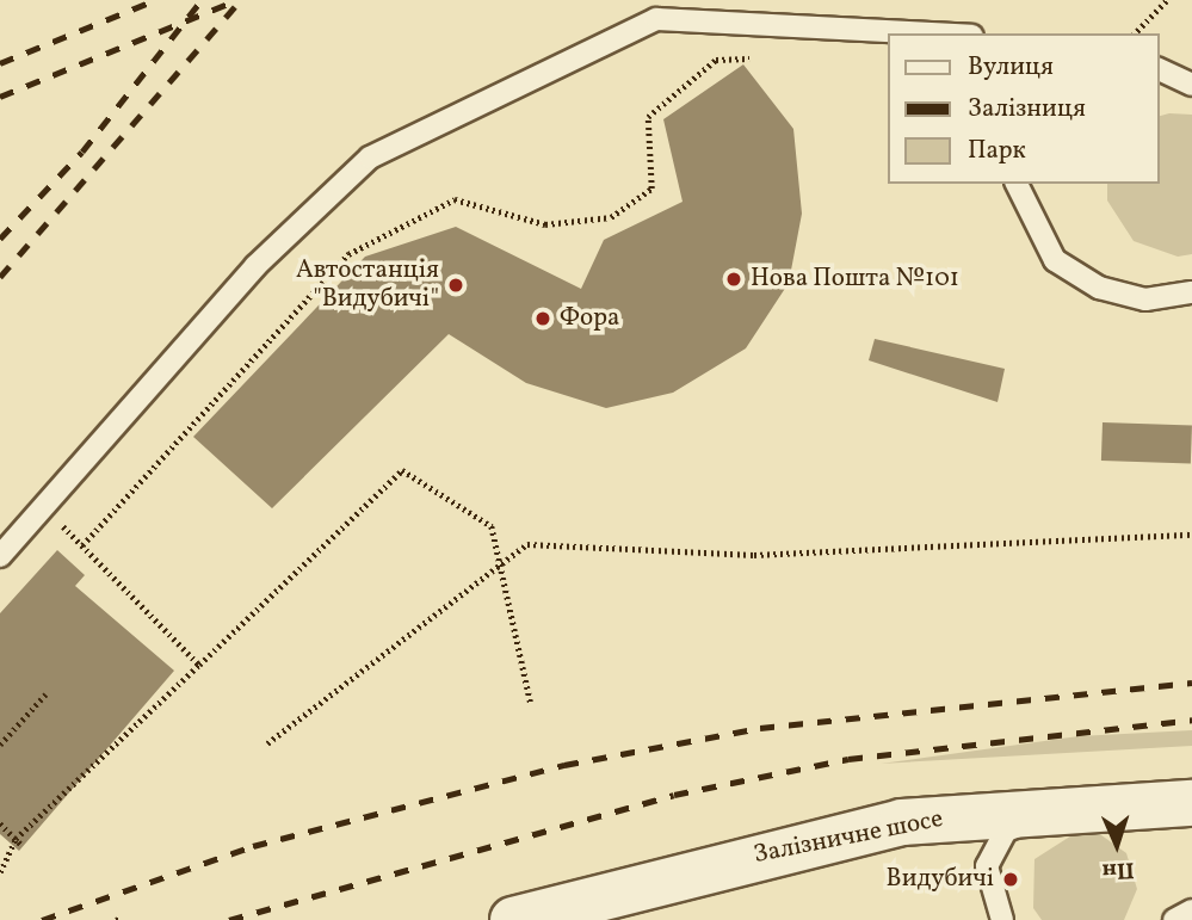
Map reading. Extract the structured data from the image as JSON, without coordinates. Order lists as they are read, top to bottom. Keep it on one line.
{"streets":{"street":["Залізничне шосе"]},"places":["Нова Пошта №101","Автостанція \"Видубичі\"","Фора","Видубичі"],"legend":["Вулиця","Залізниця","Парк"],"north":"bottom"}
